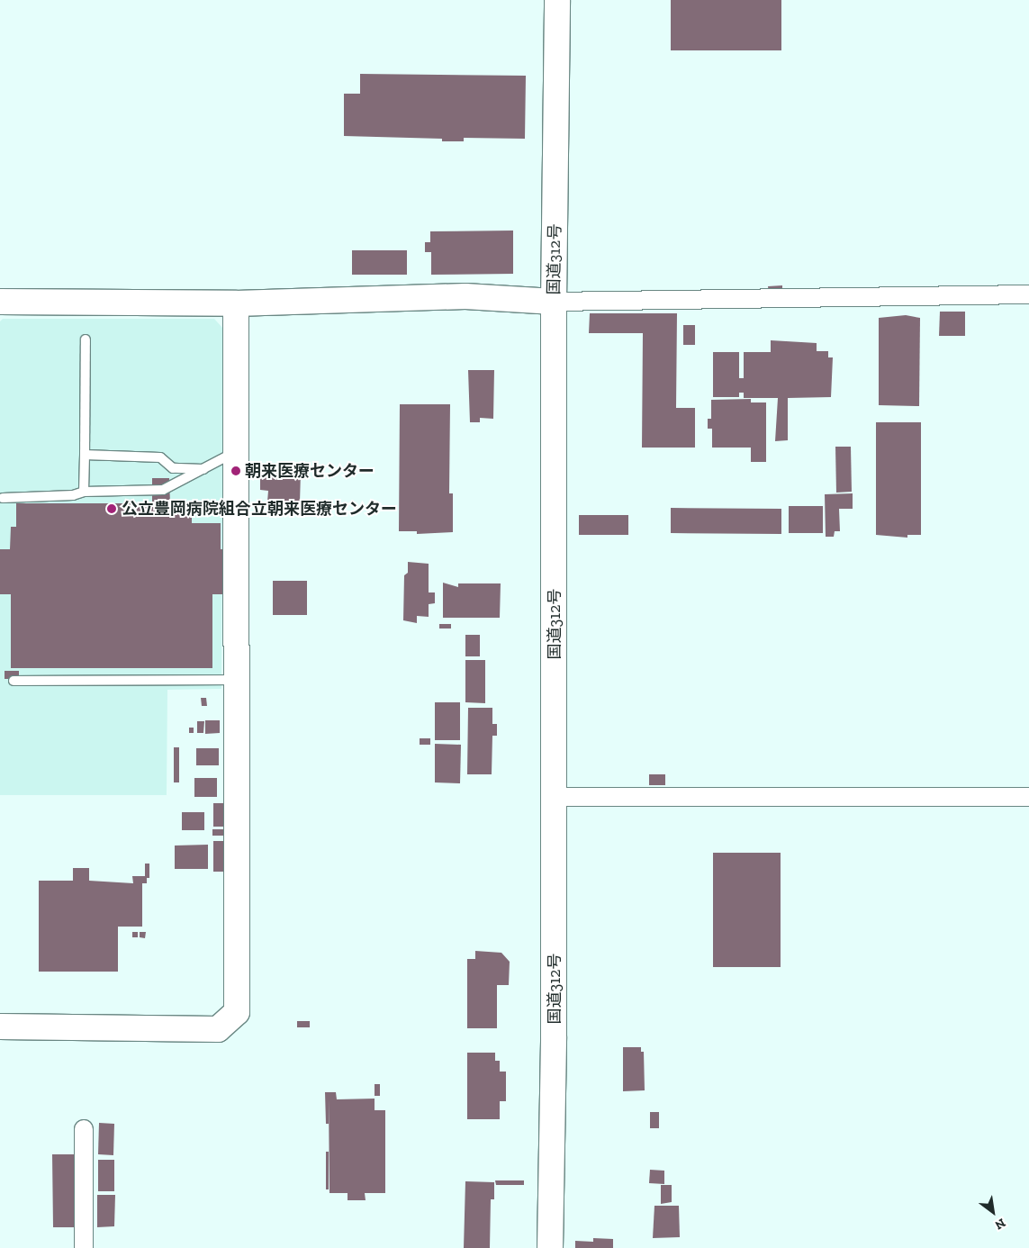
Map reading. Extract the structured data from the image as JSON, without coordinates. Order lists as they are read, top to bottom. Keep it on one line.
{"streets":{"main road":["国道312号"]},"places":["朝来医療センター","公立豊岡病院組合立朝来医療センター"],"north":"bottom right"}
